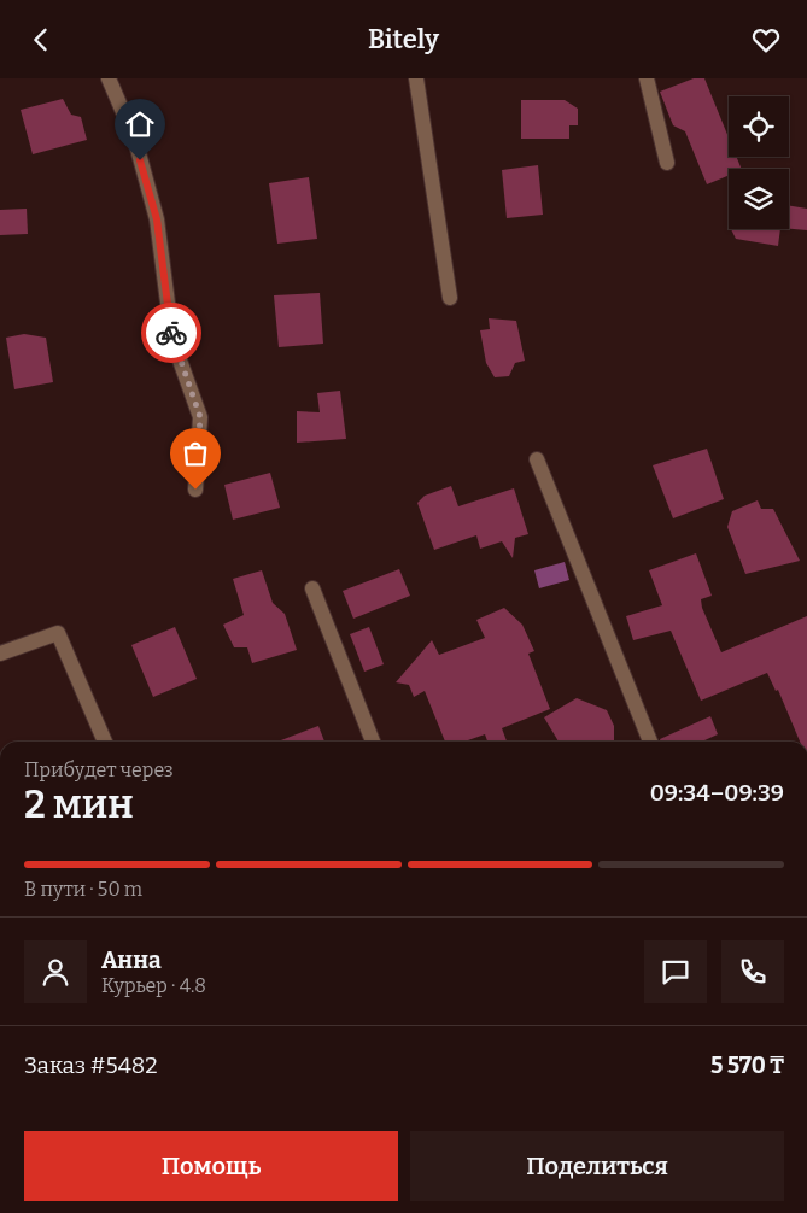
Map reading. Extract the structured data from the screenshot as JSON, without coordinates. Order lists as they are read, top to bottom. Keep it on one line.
{"page":{"header":"Bitely","heading":["2 мин","Прибудет через","09:34–09:39"],"panel":["Анна","Курьер · 4.8","Заказ #5482","5 570 ₸"],"bar":"В пути · 50 m","buttons":["Помощь","Поделиться"]}}
